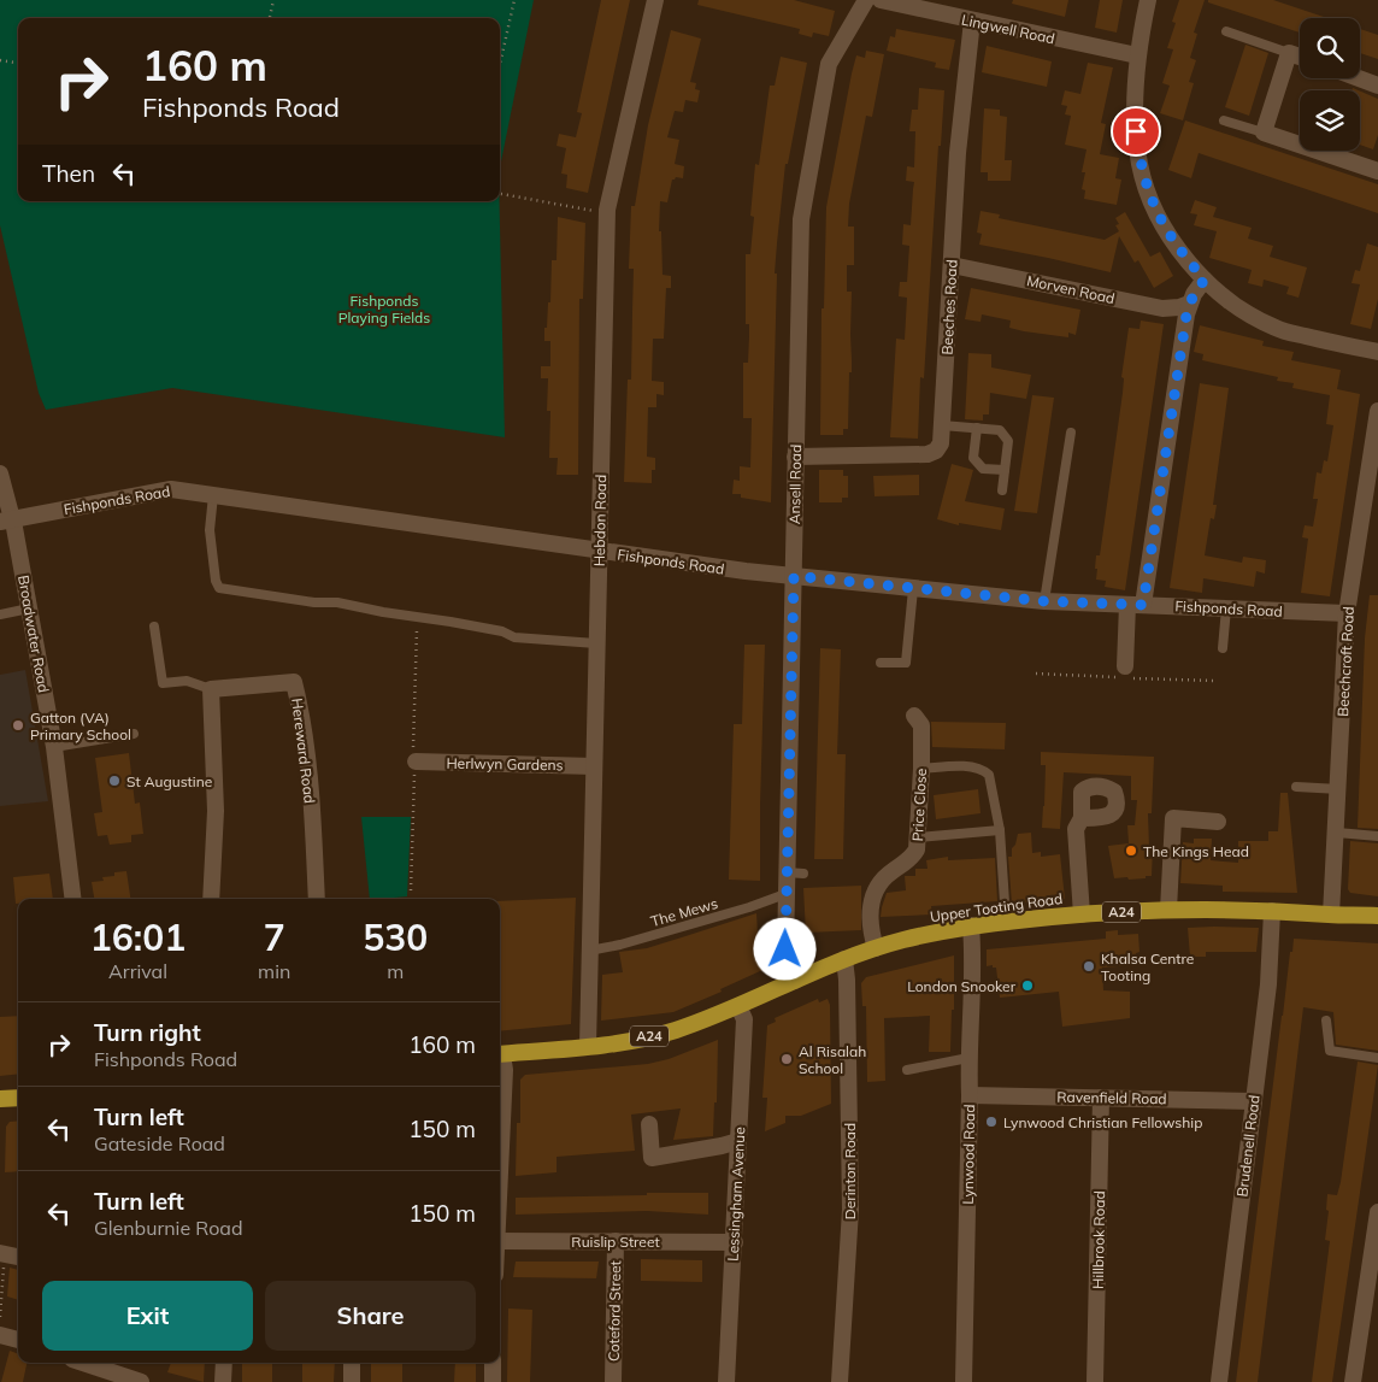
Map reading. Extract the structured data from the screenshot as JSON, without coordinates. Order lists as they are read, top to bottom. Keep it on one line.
{"streets":{"highway":["Upper Tooting Road","A24"],"street":["Lingwell Road","Morven Road","Beeches Road","Ansell Road","Fishponds Road","Hebdon Road","Broadwater Road","Beechcroft Road","Hereward Road","Herlwyn Gardens","Price Close","Ravenfield Road","Brudenell Road","Lynwood Road","Derinton Road","Lessingham Avenue","Hillbrook Road","Ruislip Street","Coteford Street"],"lane":["The Mews"]},"crossings":[["Lingwell Road","Beeches Road"],["Morven Road","Beeches Road"],["Beeches Road","Ansell Road"],["Ansell Road","Fishponds Road"],["Ansell Road","Upper Tooting Road"],["Ansell Road","The Mews"],["Fishponds Road","Hebdon Road"],["Fishponds Road","Broadwater Road"],["Fishponds Road","Beechcroft Road"],["Hebdon Road","Herlwyn Gardens"],["Hebdon Road","Upper Tooting Road"],["Hebdon Road","The Mews"],["Beechcroft Road","Upper Tooting Road"],["Price Close","Upper Tooting Road"],["Upper Tooting Road","Brudenell Road"],["Upper Tooting Road","Lynwood Road"],["Upper Tooting Road","Derinton Road"],["Upper Tooting Road","Lessingham Avenue"],["Ravenfield Road","Brudenell Road"],["Ravenfield Road","Lynwood Road"],["Ravenfield Road","Hillbrook Road"],["Lessingham Avenue","Ruislip Street"],["Ruislip Street","Coteford Street"]],"parks":["Fishponds Playing Fields"],"places":["Gatton (VA) Primary School","St Augustine","The Kings Head","Khalsa Centre Tooting","London Snooker","Al Risalah School","Lynwood Christian Fellowship"],"page":{"turn":["160 m","Fishponds Road"],"then":"Then","eta":["16:01","Arrival","7","min","530","m"],"list":[{"name":"Turn right","note":"Fishponds Road","value":"160 m"},{"name":"Turn left","note":"Gateside Road","value":"150 m"},{"name":"Turn left","note":"Glenburnie Road","value":"150 m"}],"buttons":["Exit","Share"]}}
